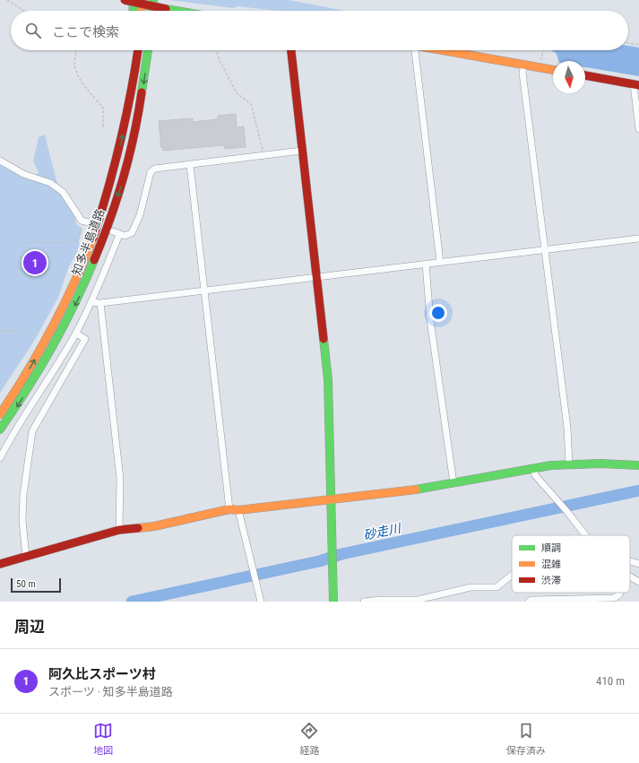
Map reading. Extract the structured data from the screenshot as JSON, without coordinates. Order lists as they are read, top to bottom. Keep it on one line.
{"streets":{"main road":["知多半島道路"]},"water":["砂走川"],"legend":["順調","混雑","渋滞"],"scale_bar":"50 m","north":"bottom","page":{"search":"ここで検索","pins":"1","scale":"50 m","heading":"周辺","list":[{"mark":"1","name":"阿久比スポーツ村","note":"スポーツ · 知多半島道路","value":"410 m"}],"nav":["地図","経路","保存済み"]}}
